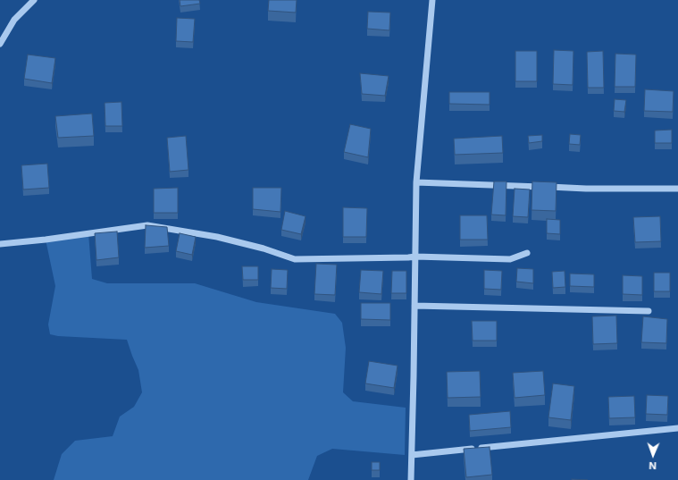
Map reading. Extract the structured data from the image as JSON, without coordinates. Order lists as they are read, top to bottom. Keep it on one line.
{"north":"bottom"}
